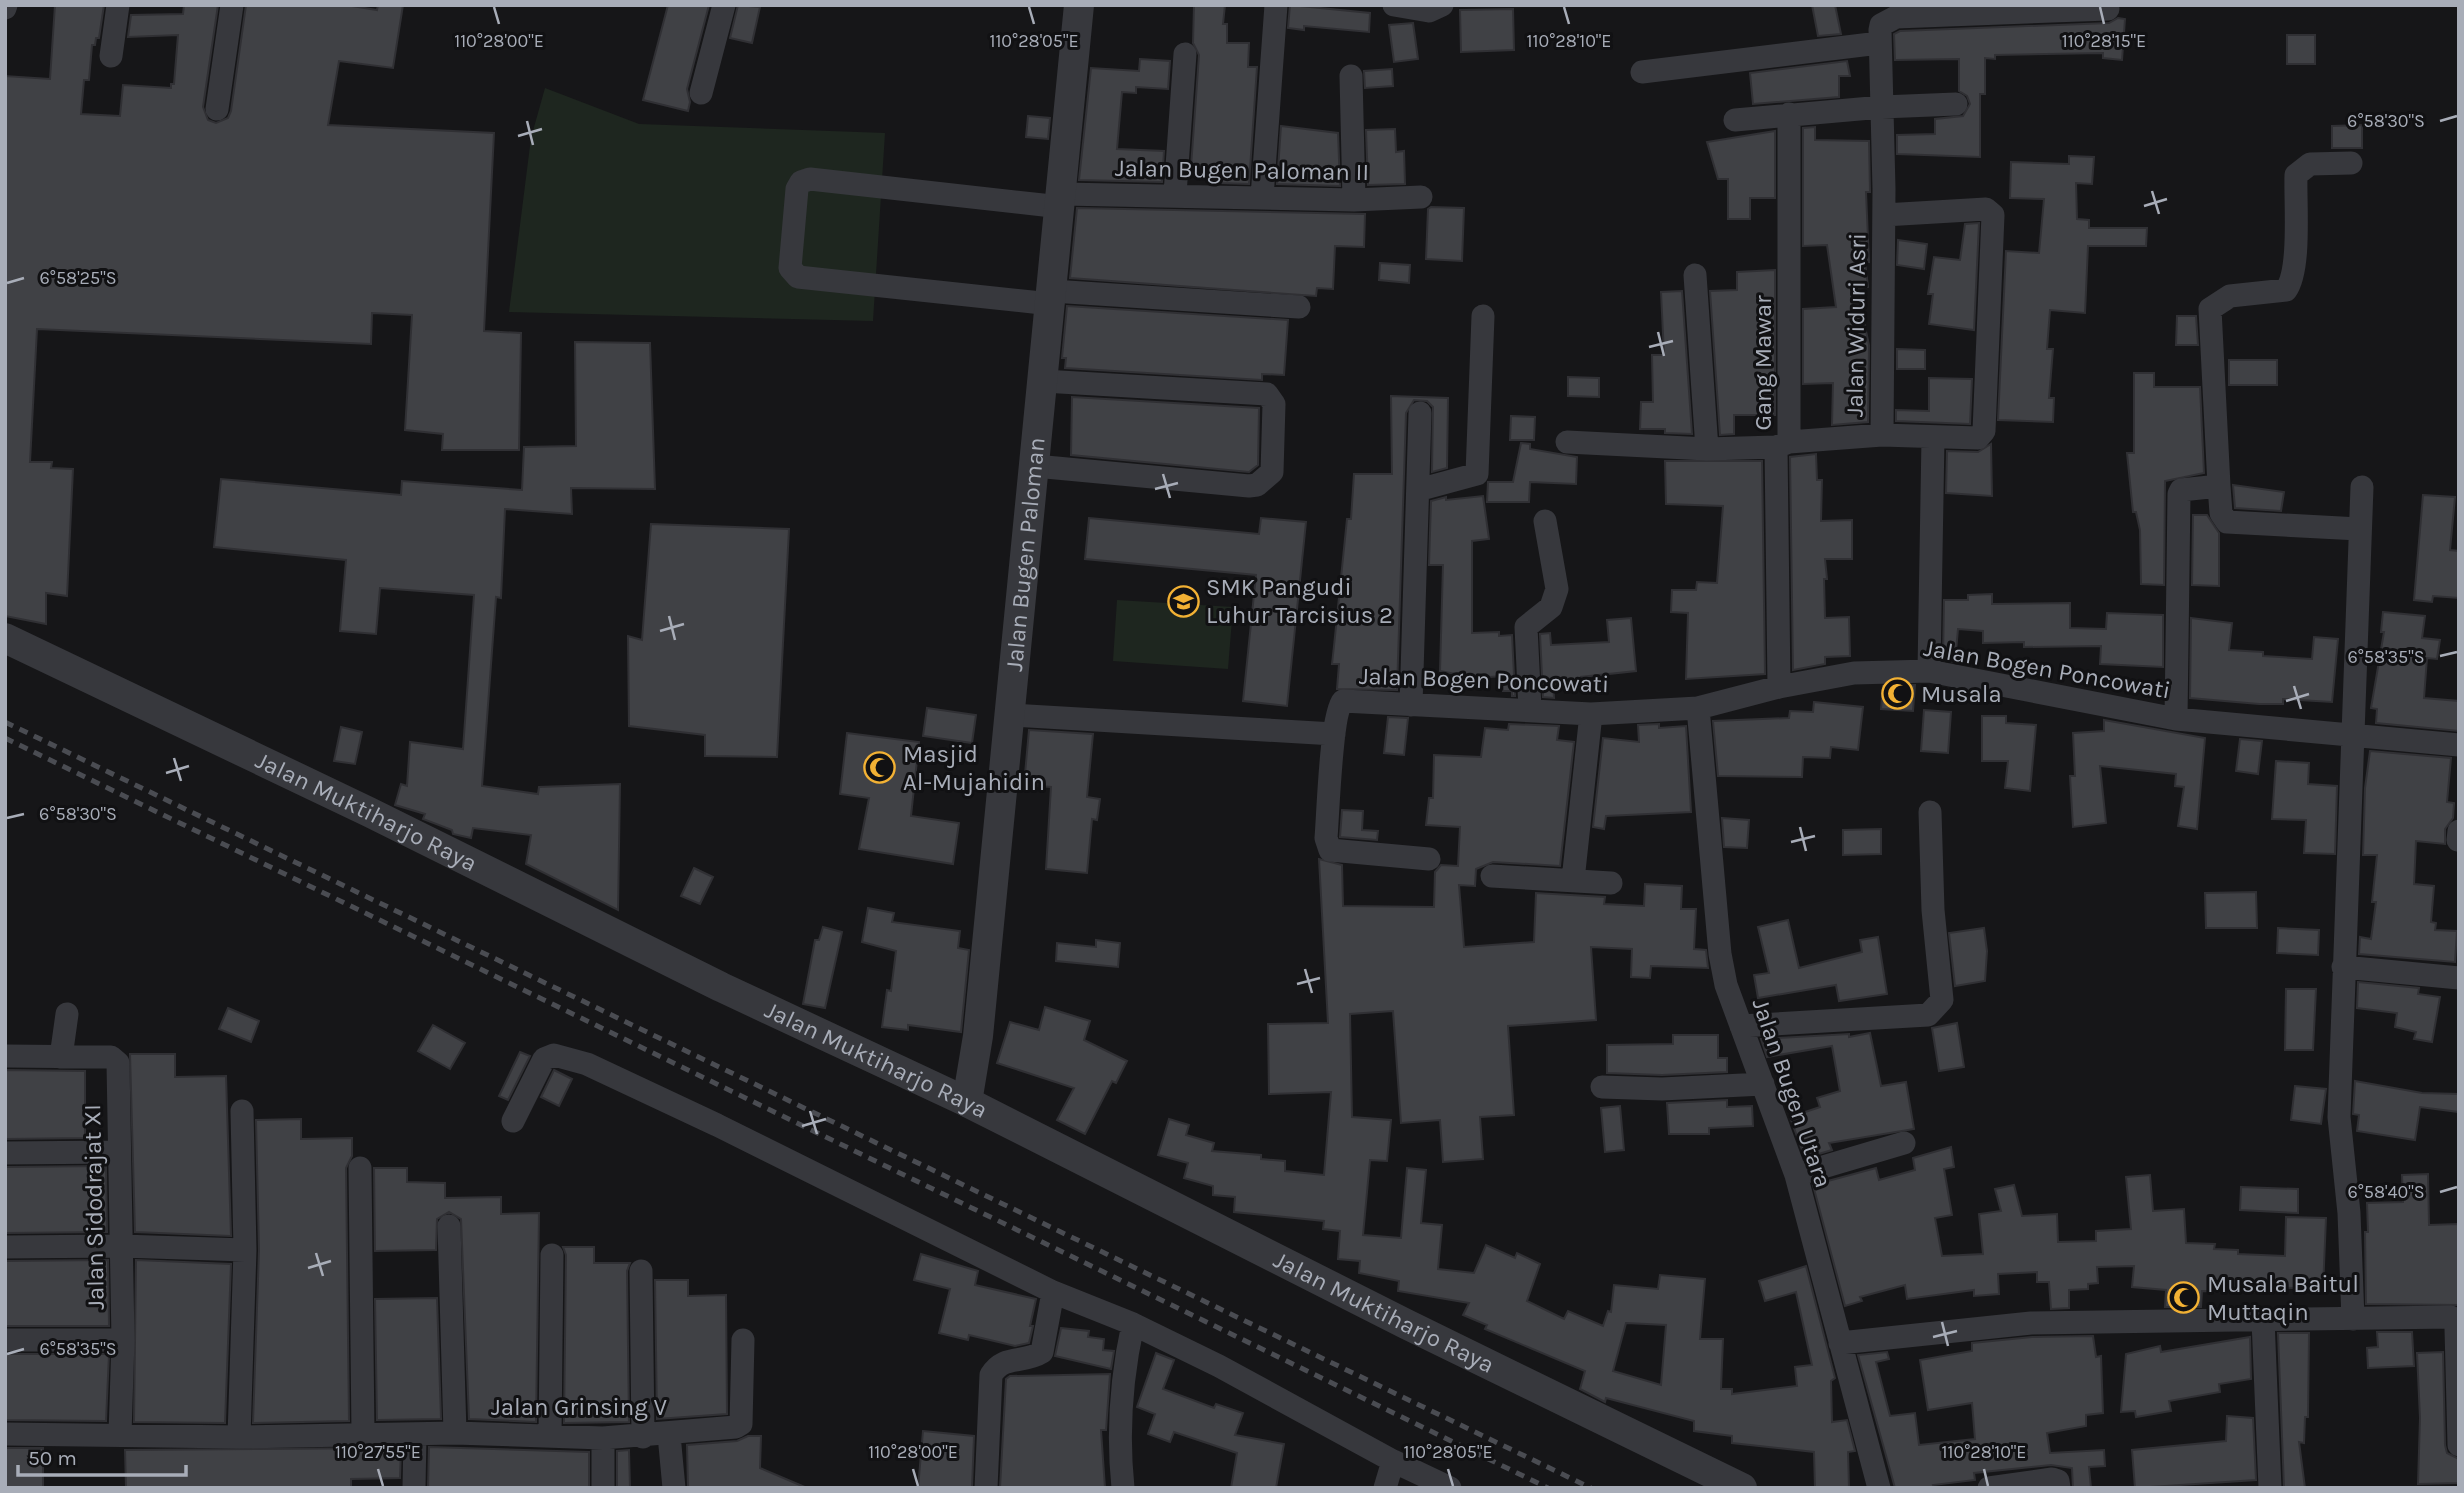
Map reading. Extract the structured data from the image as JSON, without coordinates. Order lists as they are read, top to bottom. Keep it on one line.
{"streets":{"street":["Jalan Bugen Paloman II","Jalan Widuri Asri","Gang Mawar","Jalan Bugen Paloman","Jalan Bogen Poncowati","Jalan Muktiharjo Raya","Jalan Bugen Utara","Jalan Sidodrajat XI","Jalan Grinsing V"]},"crossings":[["Jalan Bugen Paloman II","Jalan Bugen Paloman"],["Gang Mawar","Jalan Bogen Poncowati"],["Jalan Bugen Paloman","Jalan Muktiharjo Raya"],["Jalan Bogen Poncowati","Jalan Bugen Utara"],["Jalan Sidodrajat XI","Jalan Grinsing V"]],"places":{"school or university":["SMK Pangudi Luhur Tarcisius 2"],"mosque":["Musala","Masjid Al-Mujahidin","Musala Baitul Muttaqin"]},"scale_bar":"50 m","coordinates":["110°28'00\"E","110°28'05\"E","110°28'10\"E","110°28'15\"E","6°58'30\"S","6°58'25\"S","6°58'35\"S","6°58'40\"S","110°27'55\"E"]}
